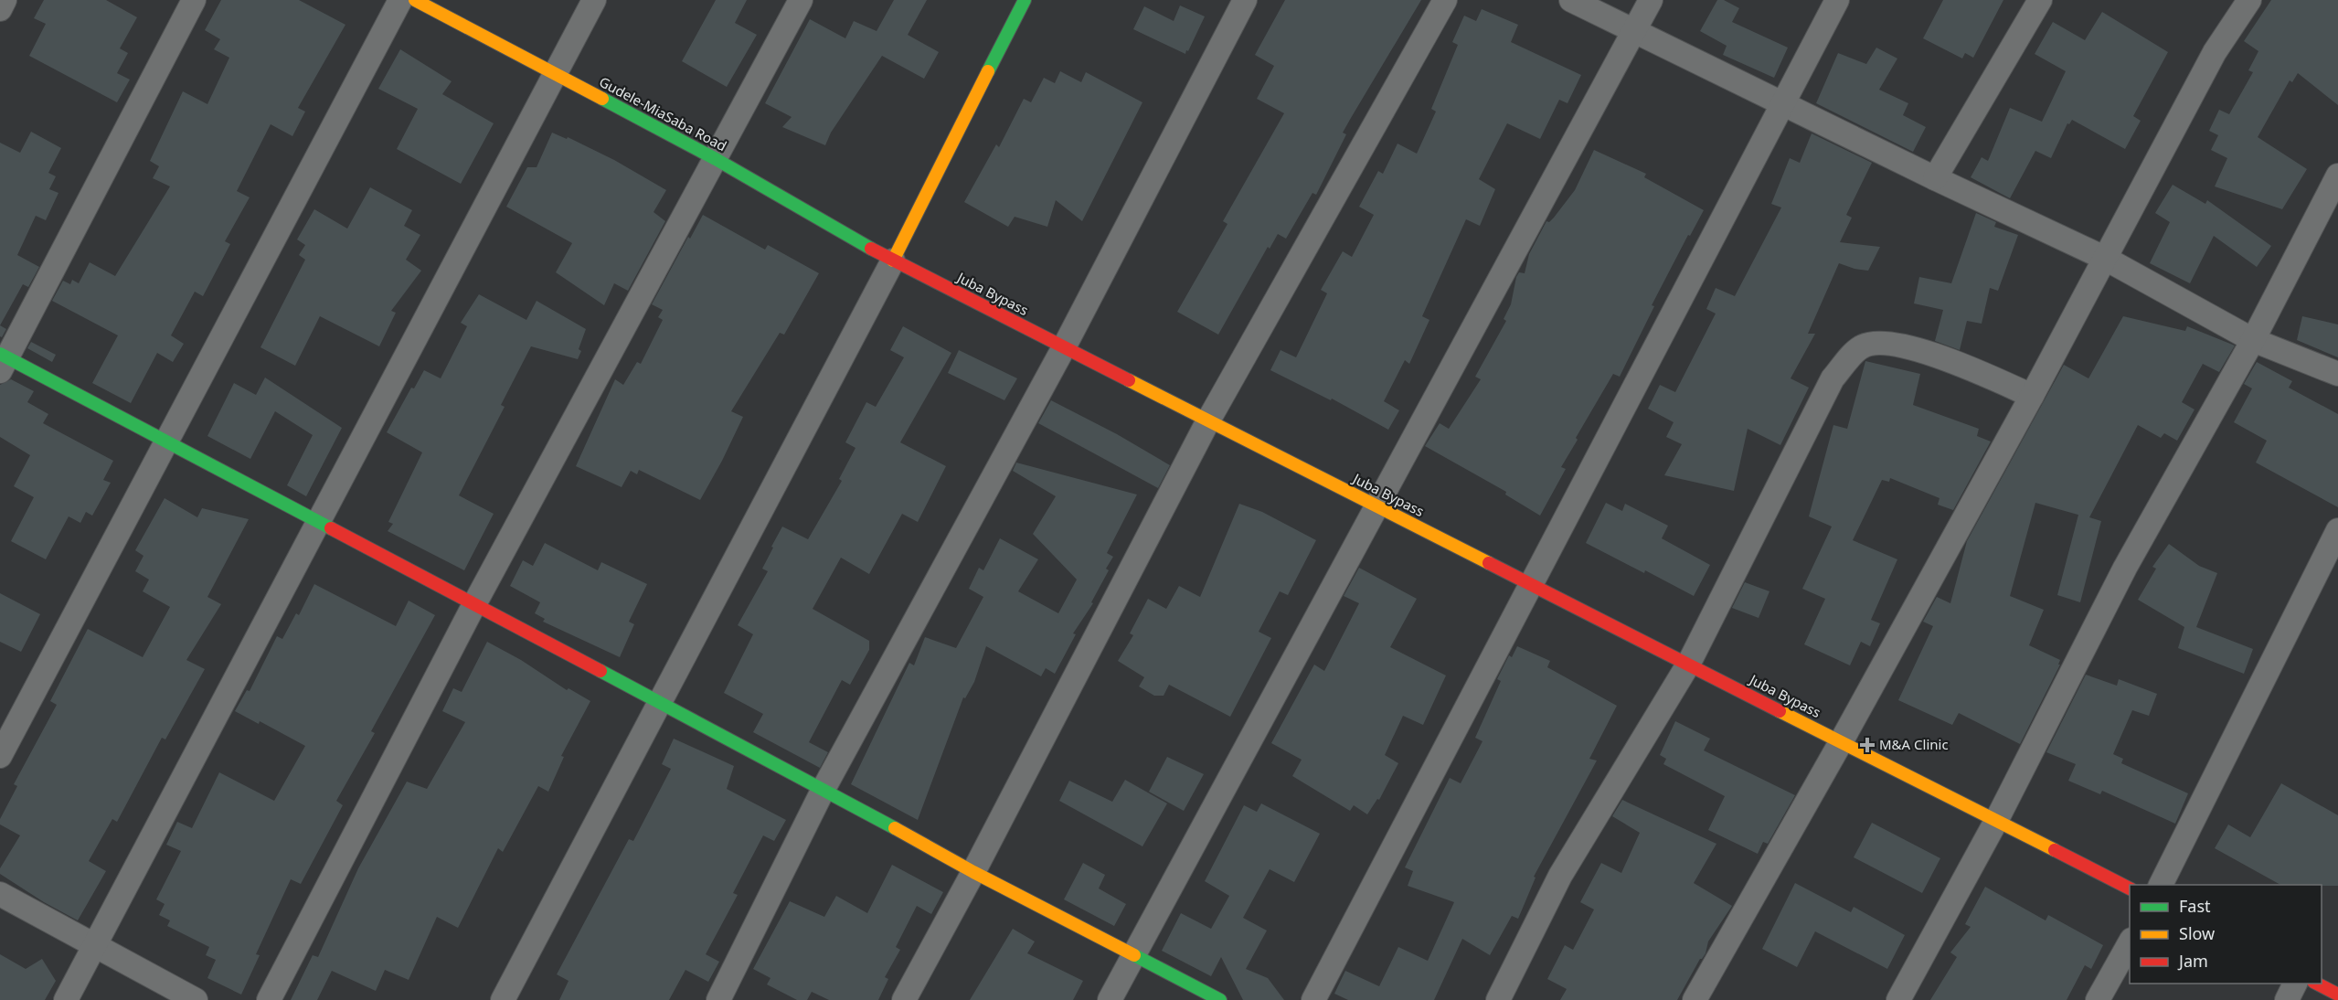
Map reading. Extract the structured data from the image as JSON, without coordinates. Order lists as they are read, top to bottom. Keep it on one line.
{"streets":{"main road":["Gudele-MiaSaba Road","Juba Bypass"]},"crossings":[["Gudele-MiaSaba Road","Juba Bypass"]],"places":{"health":["M&A Clinic"]},"legend":["Fast","Slow","Jam"]}
